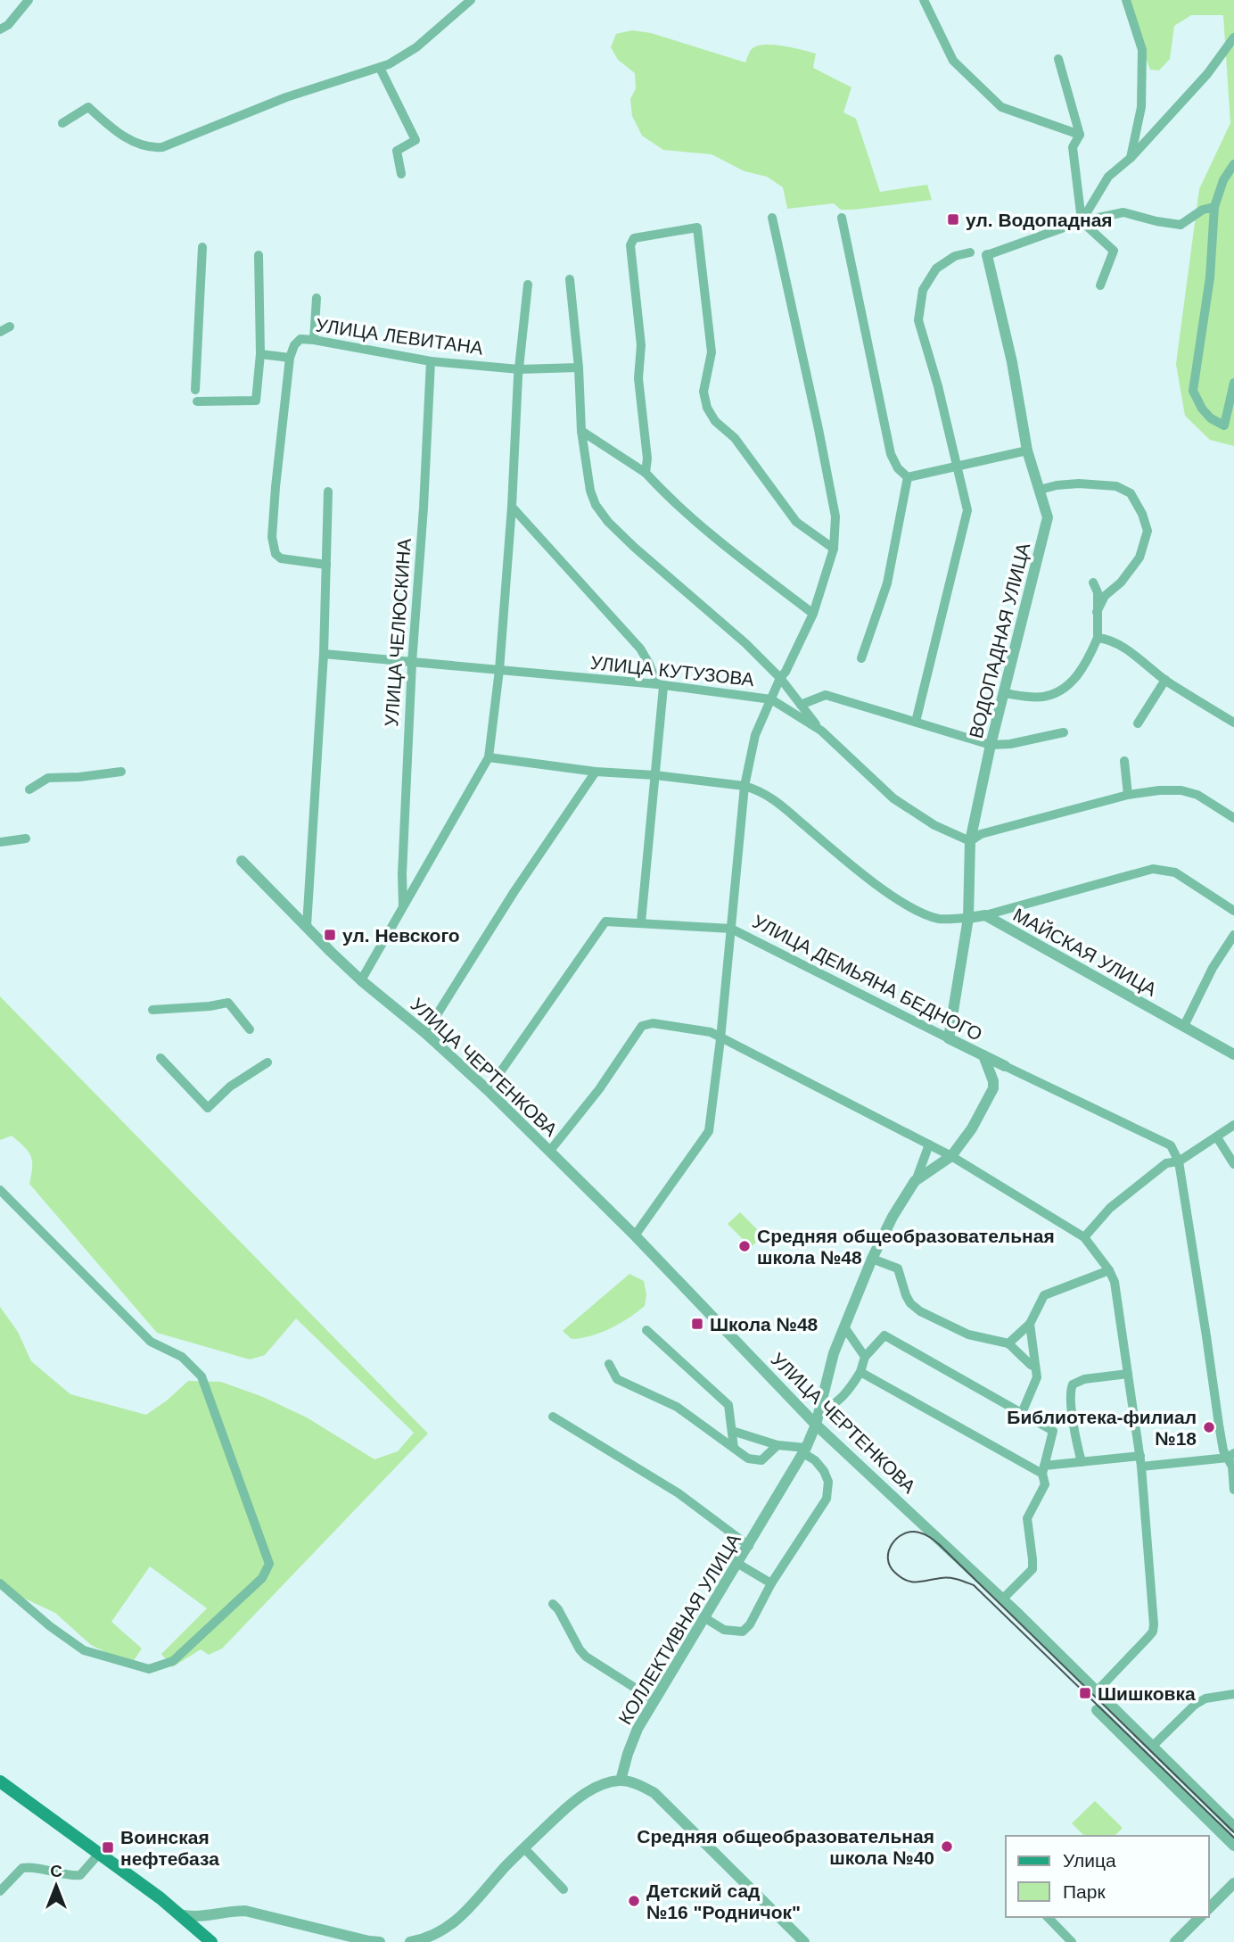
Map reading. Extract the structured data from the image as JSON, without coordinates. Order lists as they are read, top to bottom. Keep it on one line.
{"streets":{"street":["УЛИЦА ЛЕВИТАНА","УЛИЦА ЧЕЛЮСКИНА","ВОДОПАДНАЯ УЛИЦА","УЛИЦА КУТУЗОВА","МАЙСКАЯ УЛИЦА","УЛИЦА ДЕМЬЯНА БЕДНОГО","УЛИЦА ЧЕРТЕНКОВА","КОЛЛЕКТИВНАЯ УЛИЦА"]},"crossings":[["УЛИЦА ЛЕВИТАНА","УЛИЦА ЧЕЛЮСКИНА"],["УЛИЦА ЧЕЛЮСКИНА","УЛИЦА КУТУЗОВА"],["ВОДОПАДНАЯ УЛИЦА","УЛИЦА КУТУЗОВА"],["ВОДОПАДНАЯ УЛИЦА","МАЙСКАЯ УЛИЦА"],["ВОДОПАДНАЯ УЛИЦА","УЛИЦА ДЕМЬЯНА БЕДНОГО"],["УЛИЦА ДЕМЬЯНА БЕДНОГО","УЛИЦА ЧЕРТЕНКОВА"],["УЛИЦА ЧЕРТЕНКОВА","КОЛЛЕКТИВНАЯ УЛИЦА"]],"places":{"transit":["ул. Водопадная","ул. Невского","Школа №48","Шишковка","Воинская нефтебаза"],"other":["Средняя общеобразовательная школа №48","Библиотека-филиал №18","Средняя общеобразовательная школа №40","Детский сад №16 \"Родничок\""]},"legend":["Улица","Парк"],"north":"top"}
